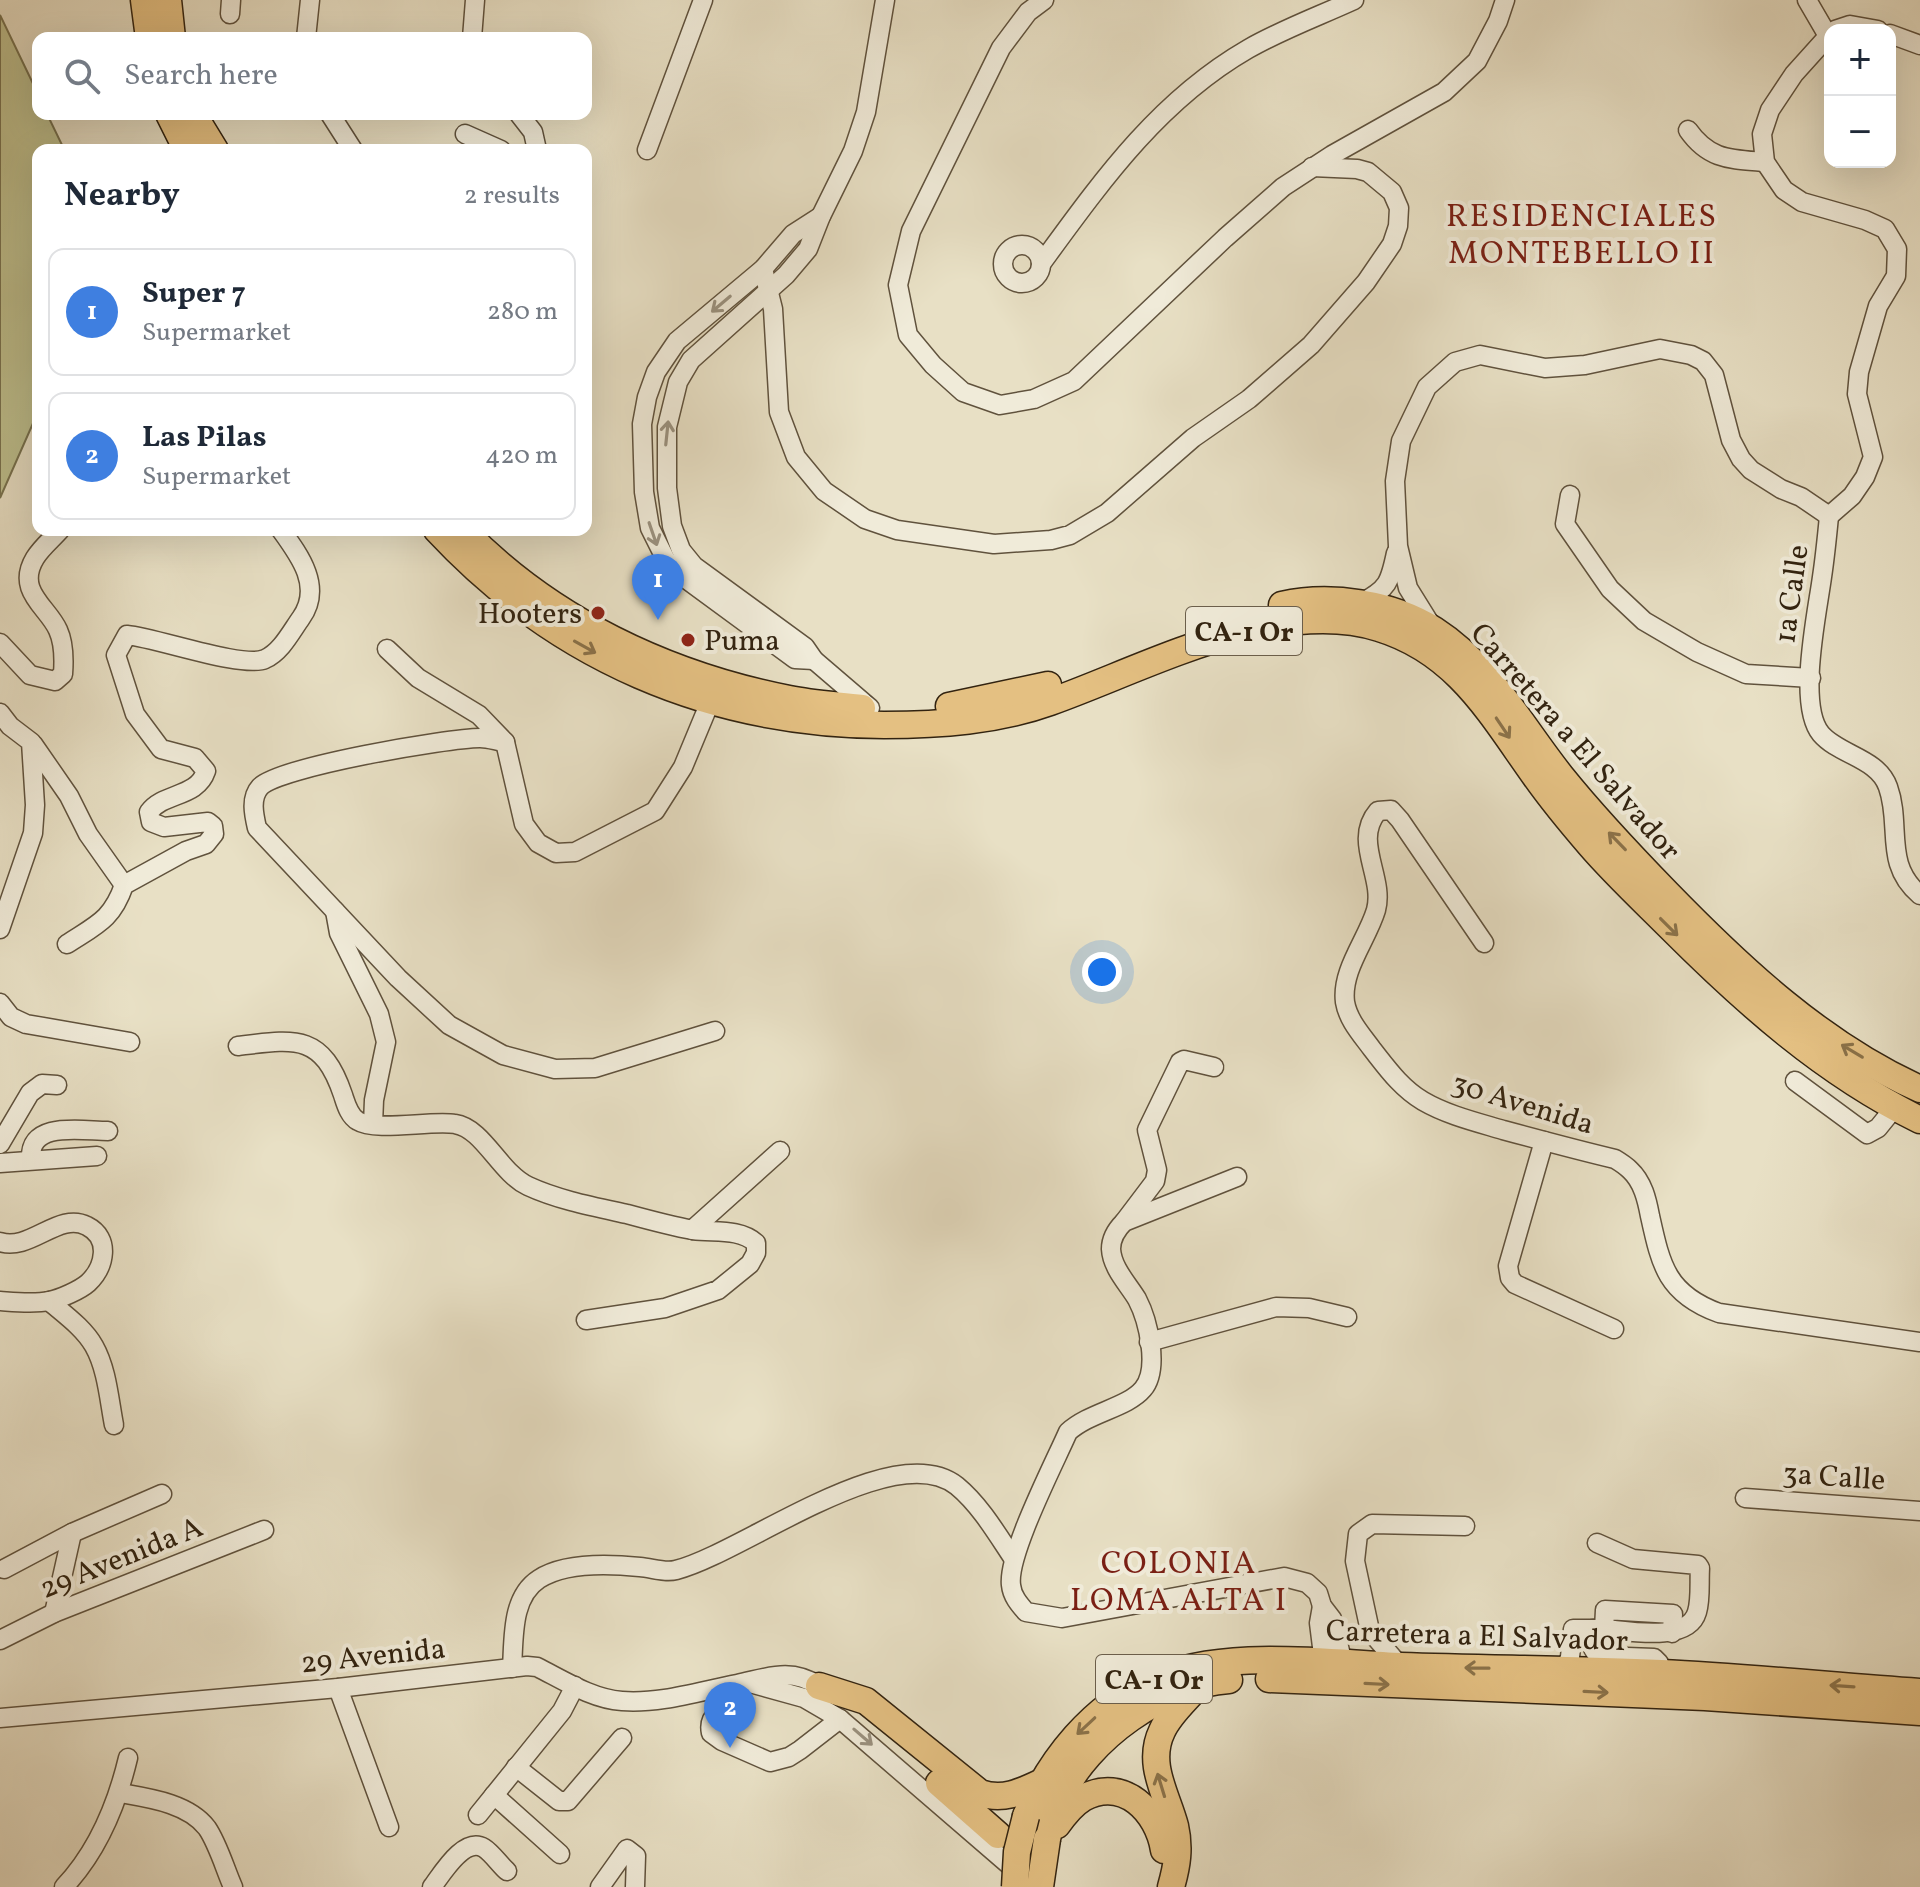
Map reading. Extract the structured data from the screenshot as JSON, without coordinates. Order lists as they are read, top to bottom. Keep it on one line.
{"streets":{"highway":["CA-1 Or","Carretera a El Salvador"],"street":["1a Calle","30 Avenida","3a Calle","29 Avenida A","29 Avenida"]},"crossings":[["Carretera a El Salvador","29 Avenida"]],"districts":["RESIDENCIALES MONTEBELLO II","COLONIA LOMA ALTA I"],"places":["Hooters","Puma"],"page":{"map_buttons":["+","−"],"search":"Search here","heading":["Nearby","2 results"],"list":[{"mark":"1","name":"Super 7","note":"Supermarket","value":"280 m"},{"mark":"2","name":"Las Pilas","note":"Supermarket","value":"420 m"}],"pins":["1","2"]}}
